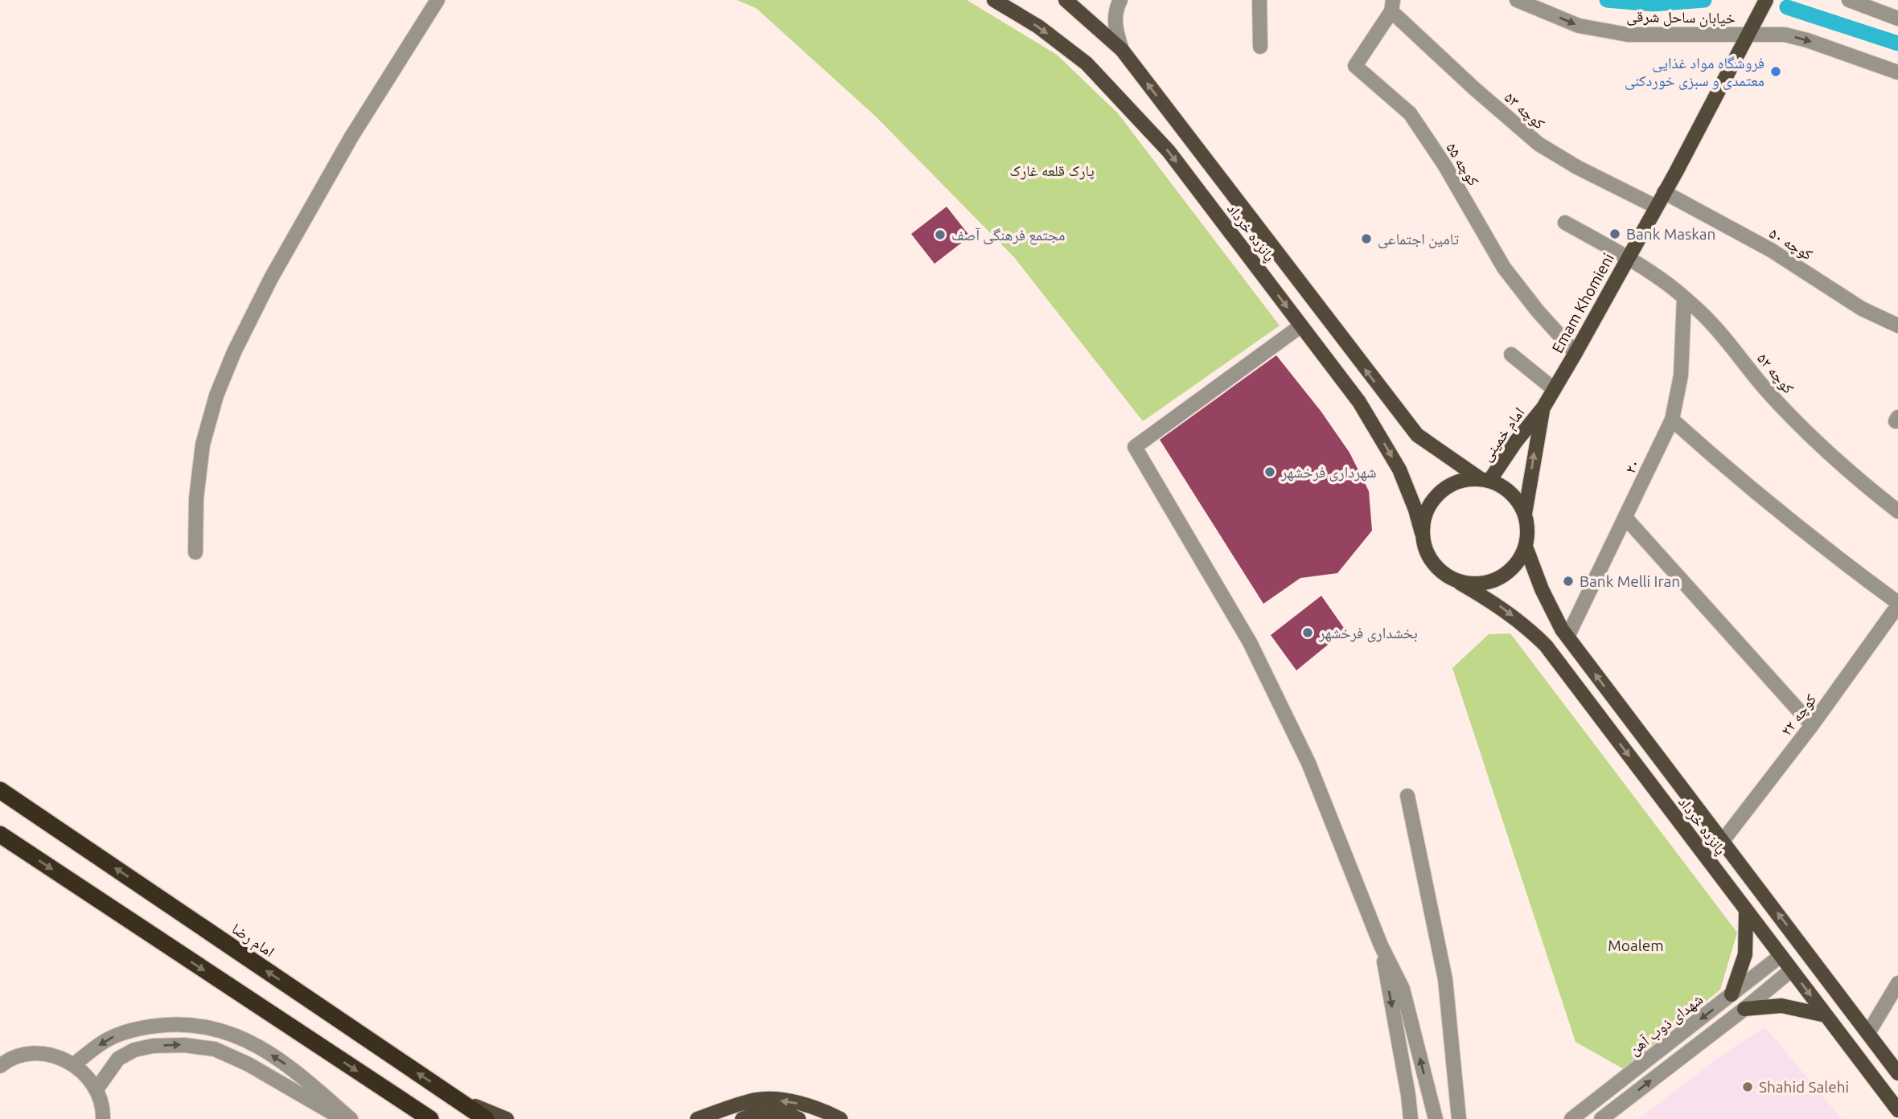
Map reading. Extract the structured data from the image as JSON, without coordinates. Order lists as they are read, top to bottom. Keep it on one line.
{"streets":{"highway":["امام رضا"],"main road":["پانزده خرداد","Emam Khomieni","امام خمینی"],"street":["خیابان ساحل شرقی","کوچه ۵۳","کوچه ۵۵","کوچه ۵۰","کوچه ۵۲","۲۰","کوچه ۲۲","شهدای ذوب آهن"]},"crossings":[["خیابان ساحل شرقی","Emam Khomieni"],["کوچه ۵۳","کوچه ۵۵"],["کوچه ۵۳","Emam Khomieni"],["کوچه ۵۵","Emam Khomieni"],["پانزده خرداد","Emam Khomieni"],["پانزده خرداد","امام خمینی"],["پانزده خرداد","۲۰"],["پانزده خرداد","کوچه ۲۲"],["پانزده خرداد","شهدای ذوب آهن"],["کوچه ۵۰","Emam Khomieni"],["Emam Khomieni","کوچه ۵۲"],["Emam Khomieni","امام خمینی"],["کوچه ۵۲","۲۰"]],"one_way":["خیابان ساحل شرقی"],"parks":["پارک قلعه غارک","Moalem"],"places":["فروشگاه مواد غذایی معتمدی و سبزی خوردکنی","Bank Maskan","مجتمع فرهنگی آصف","تامین اجتماعی","شهرداری فرخشهر","Bank Melli Iran","بخشداری فرخشهر","Shahid Salehi"]}
